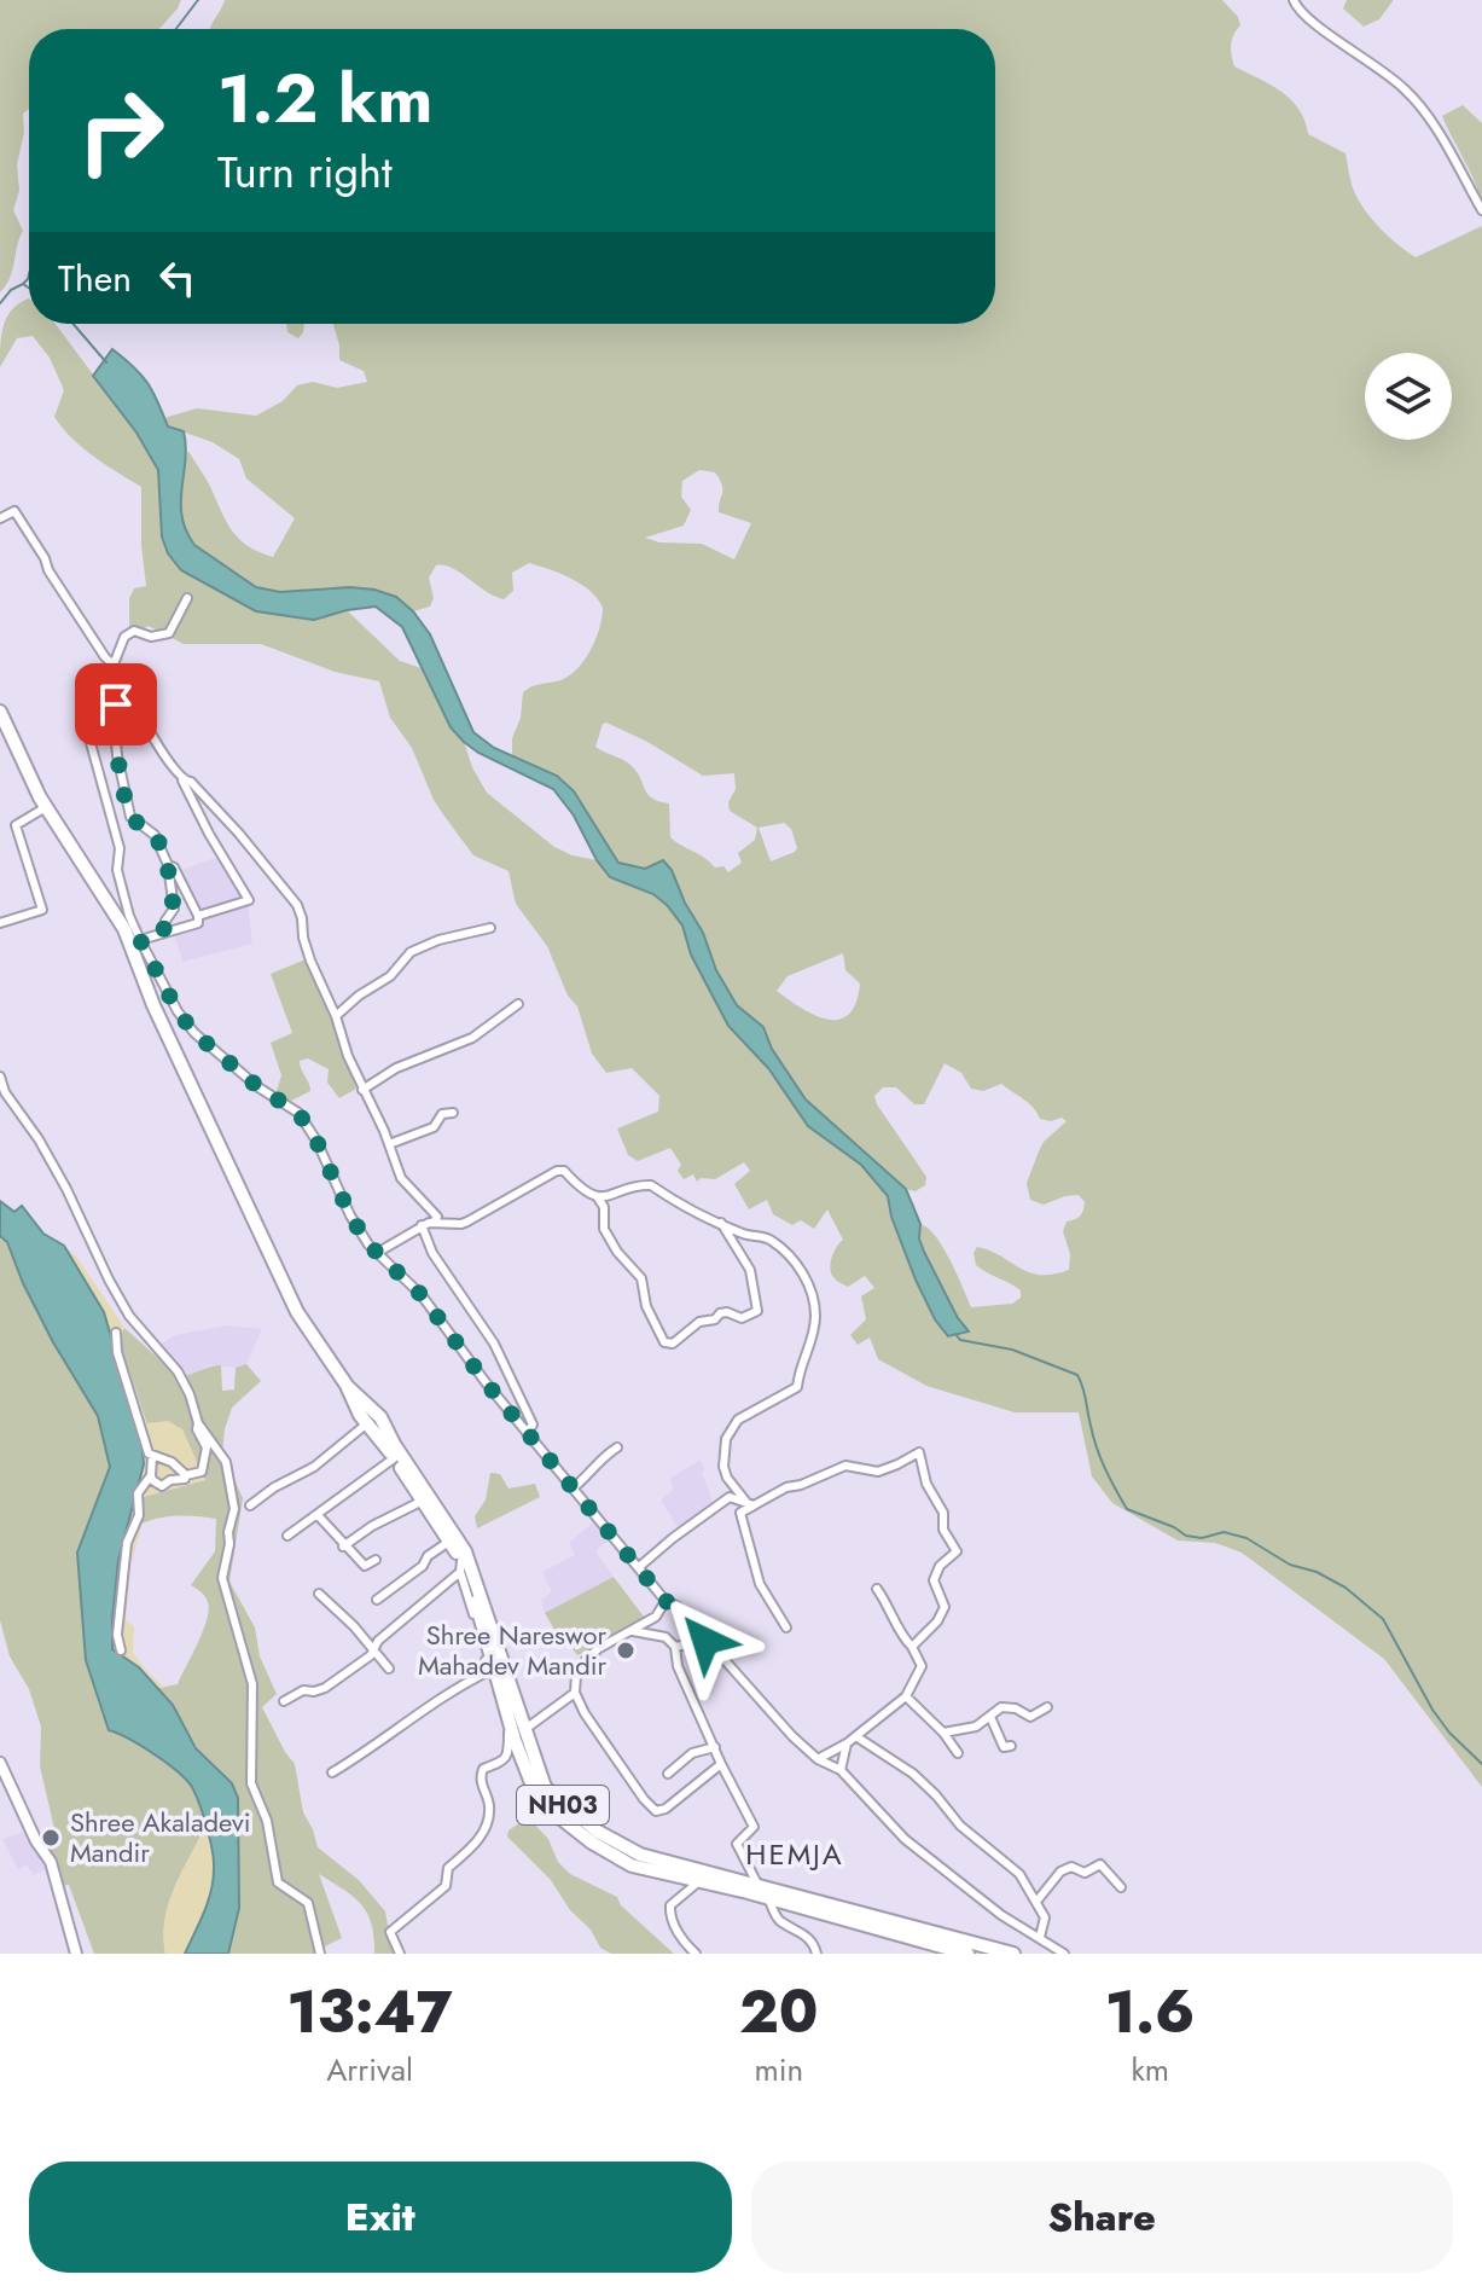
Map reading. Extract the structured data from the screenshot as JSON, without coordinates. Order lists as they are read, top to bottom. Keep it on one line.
{"streets":{"highway":["NH03"]},"districts":["HEMJA"],"places":["Shree Nareswor Mahadev Mandir","Shree Akaladevi Mandir"],"page":{"turn":["1.2 km","Turn right"],"then":"Then","eta":["13:47","Arrival","20","min","1.6","km"],"buttons":["Exit","Share"]}}
